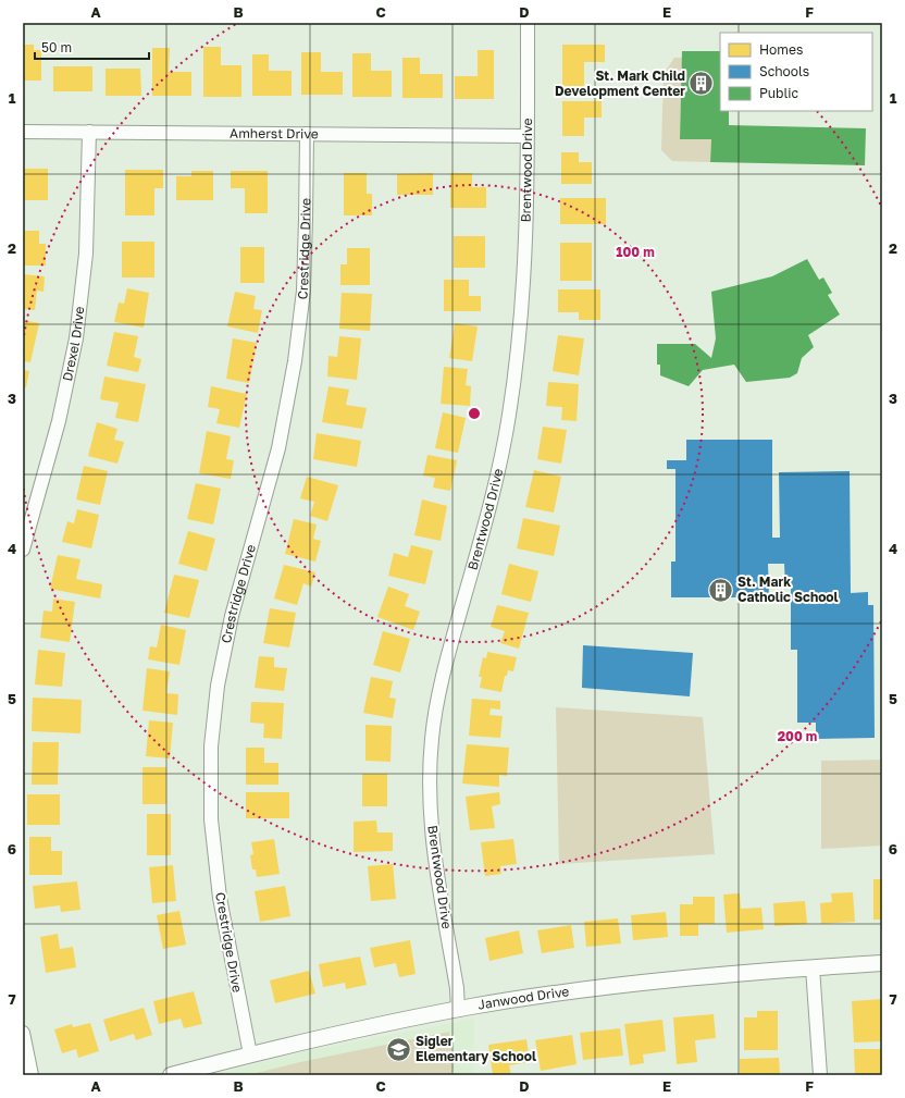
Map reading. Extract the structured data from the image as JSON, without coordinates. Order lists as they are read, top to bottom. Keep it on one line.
{"streets":{"street":["Amherst Drive","Brentwood Drive","Crestridge Drive","Drexel Drive","Janwood Drive"]},"crossings":[["Amherst Drive","Brentwood Drive"],["Amherst Drive","Crestridge Drive"],["Amherst Drive","Drexel Drive"],["Brentwood Drive","Janwood Drive"],["Crestridge Drive","Janwood Drive"]],"places":{"building":["St. Mark Child Development Center","St. Mark Catholic School"],"school or university":["Sigler Elementary School"]},"legend":["Homes","Schools","Public"],"scale_bar":"50 m","grid":{"columns":["A","B","C","D","E","F"],"rows":["1","2","3","4","5","6","7"]},"rings":["100 m","200 m"]}
